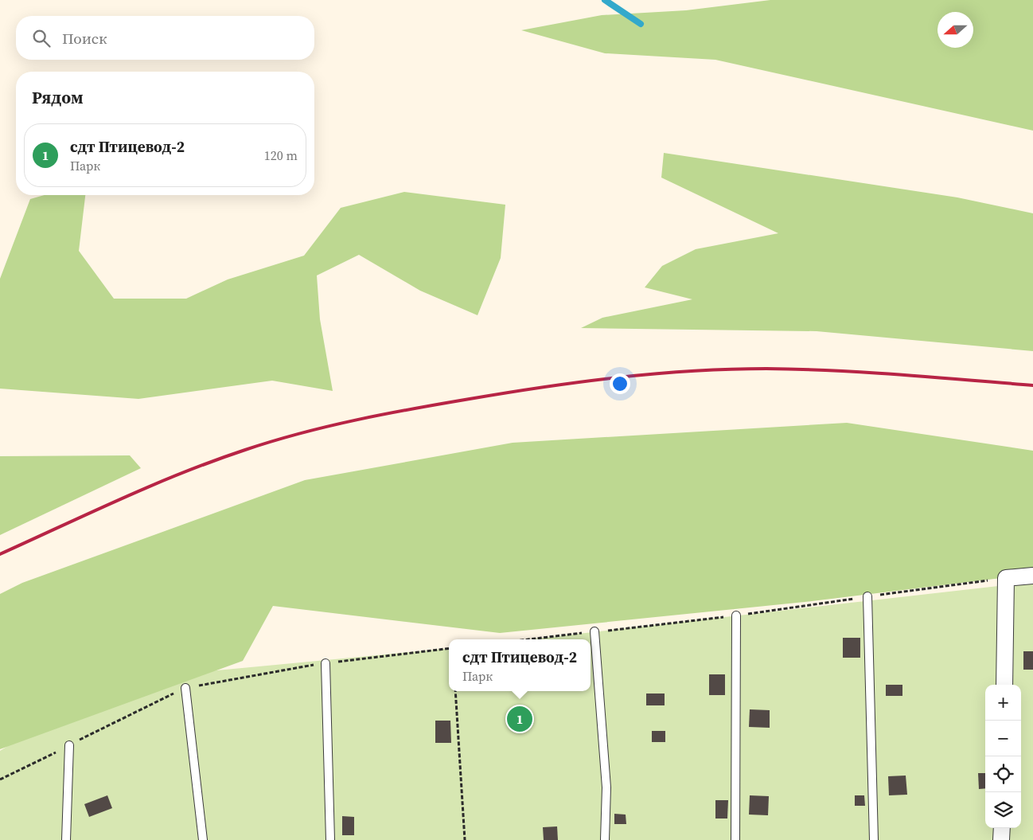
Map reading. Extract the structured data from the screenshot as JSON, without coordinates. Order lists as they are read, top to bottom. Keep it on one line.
{"north":"left","page":{"search":"Поиск","heading":"Рядом","list":[{"mark":"1","name":"сдт Птицевод-2","note":"Парк","value":"120 m"}],"popup":["сдт Птицевод-2","Парк"],"map_buttons":["+","−"],"pins":"1"}}
